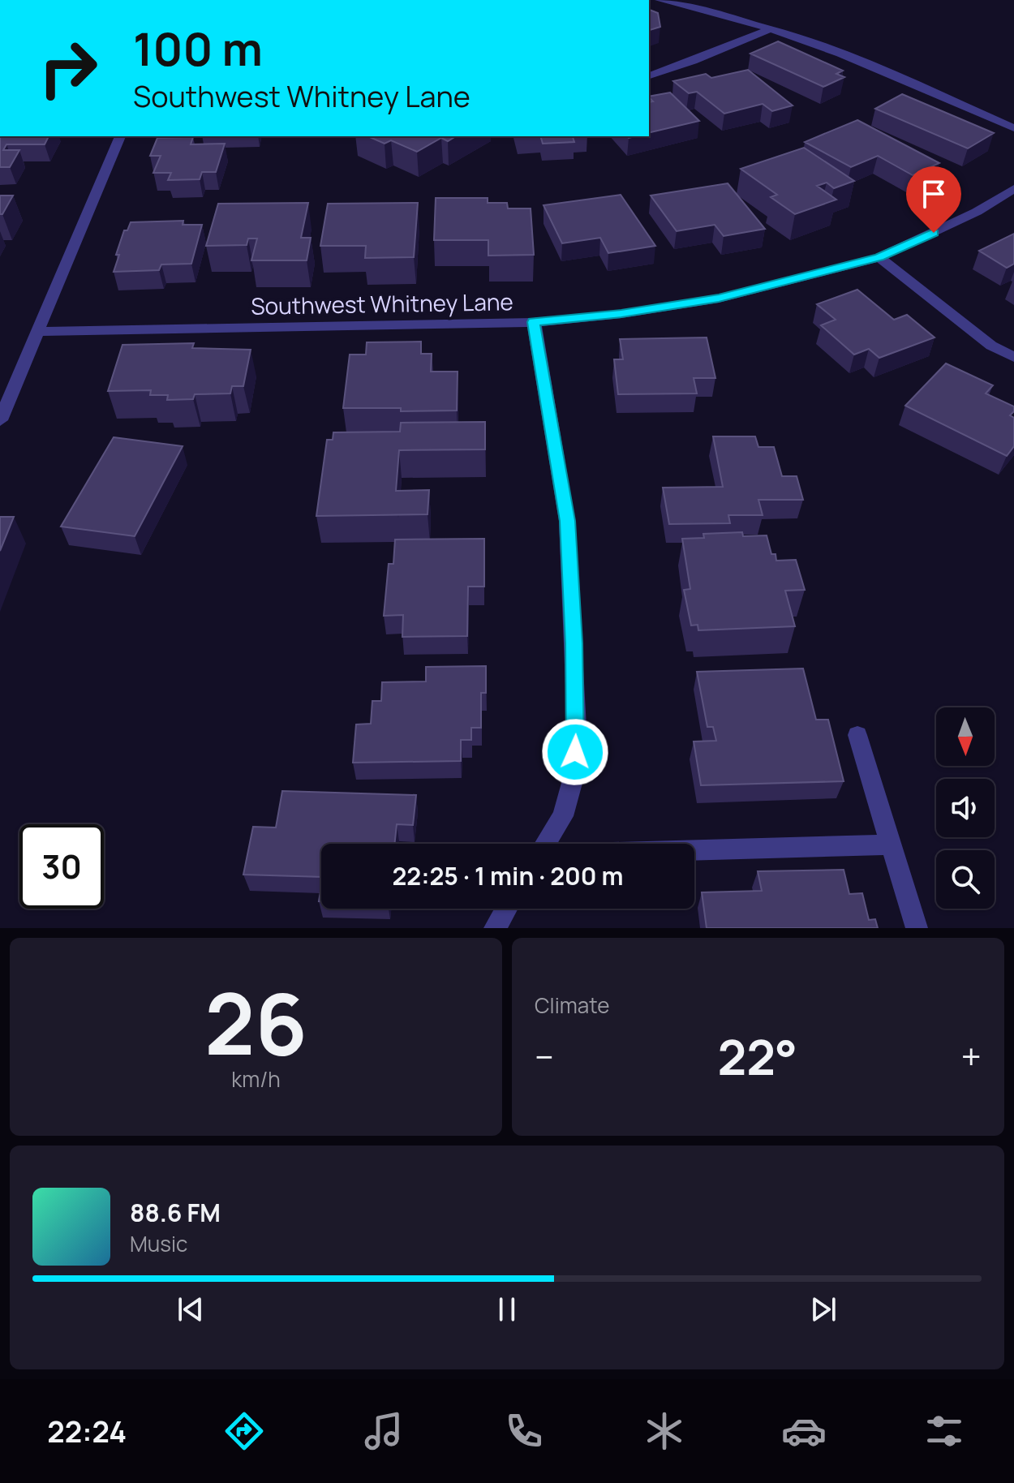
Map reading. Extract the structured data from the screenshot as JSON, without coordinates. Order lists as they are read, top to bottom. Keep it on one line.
{"streets":{"street":["Southwest Whitney Lane"]},"north":"bottom","page":{"turn":["100 m","Southwest Whitney Lane"],"limit":"30","trip":"22:25 · 1 min · 200 m","tile":[["26","km/h"],"Climate"],"heat":["−","22°","+"],"song":["88.6 FM","Music"],"tabs":"22:24"}}
